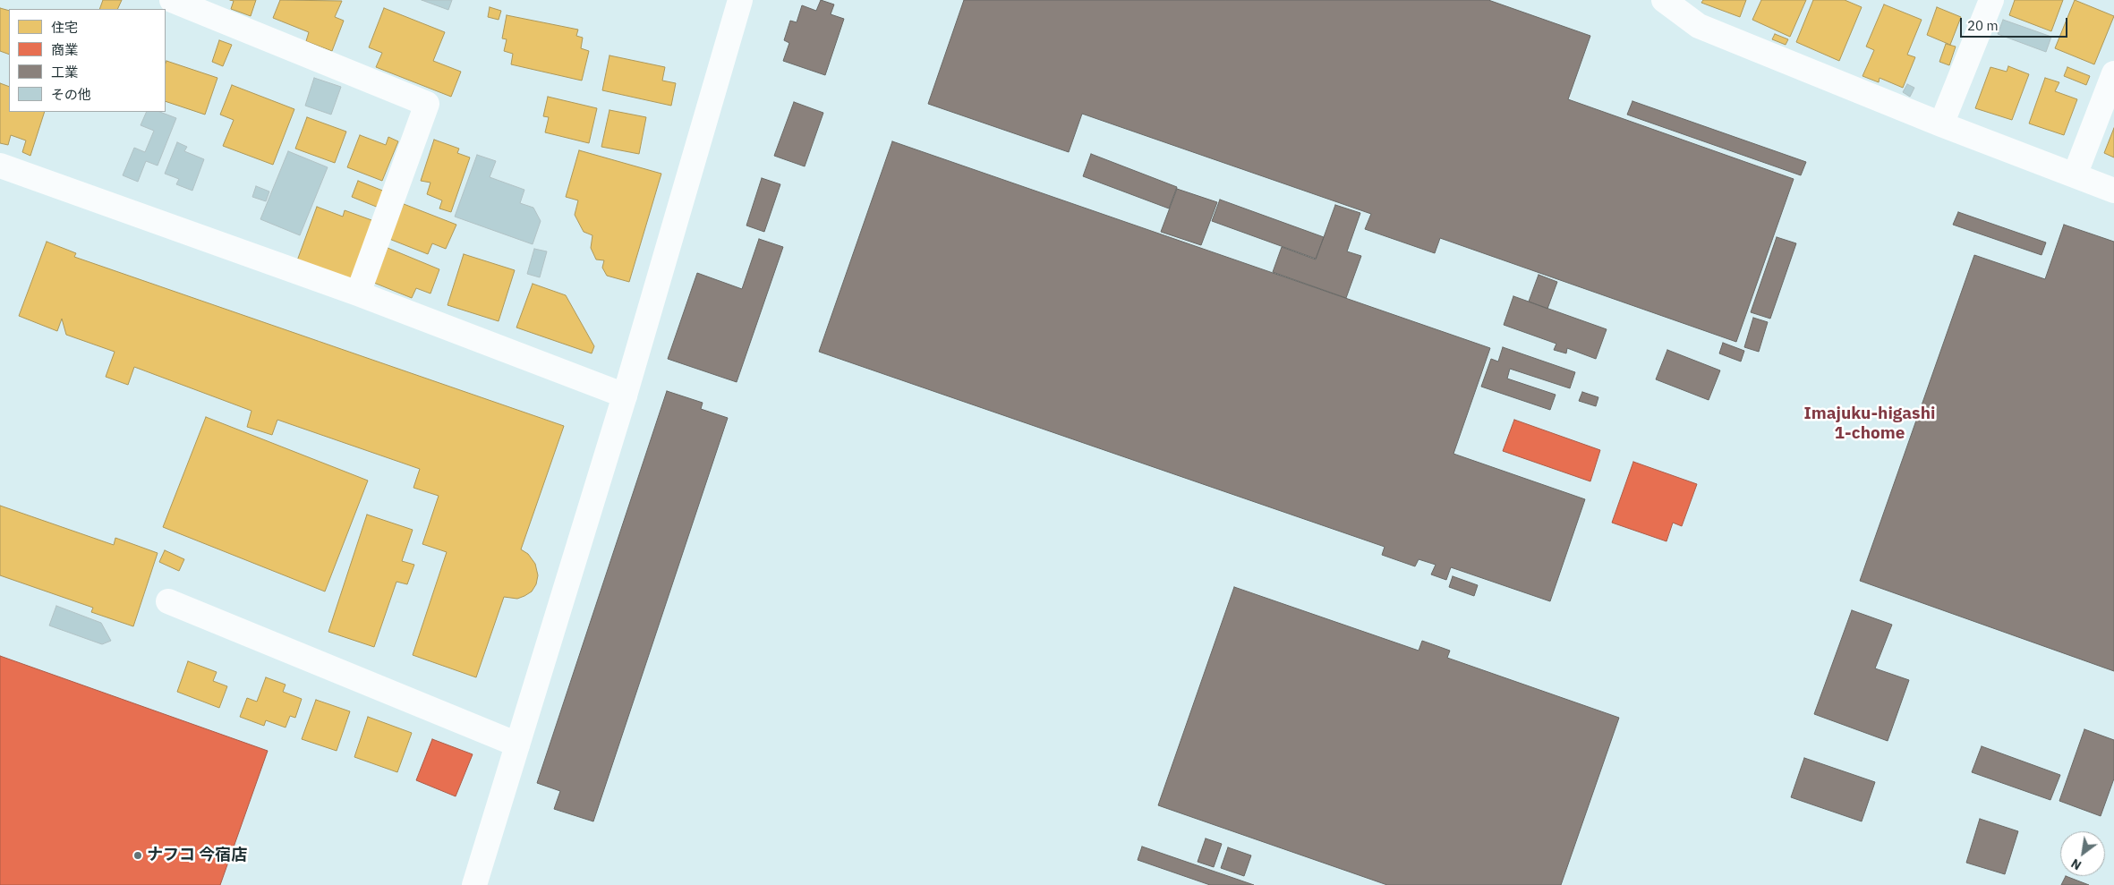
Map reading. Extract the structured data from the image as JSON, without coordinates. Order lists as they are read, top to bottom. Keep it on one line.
{"districts":["Imajuku-higashi 1-chome"],"places":["ナフコ 今宿店"],"legend":["住宅","商業","工業","その他"],"scale_bar":"20 m","north":"bottom left"}
